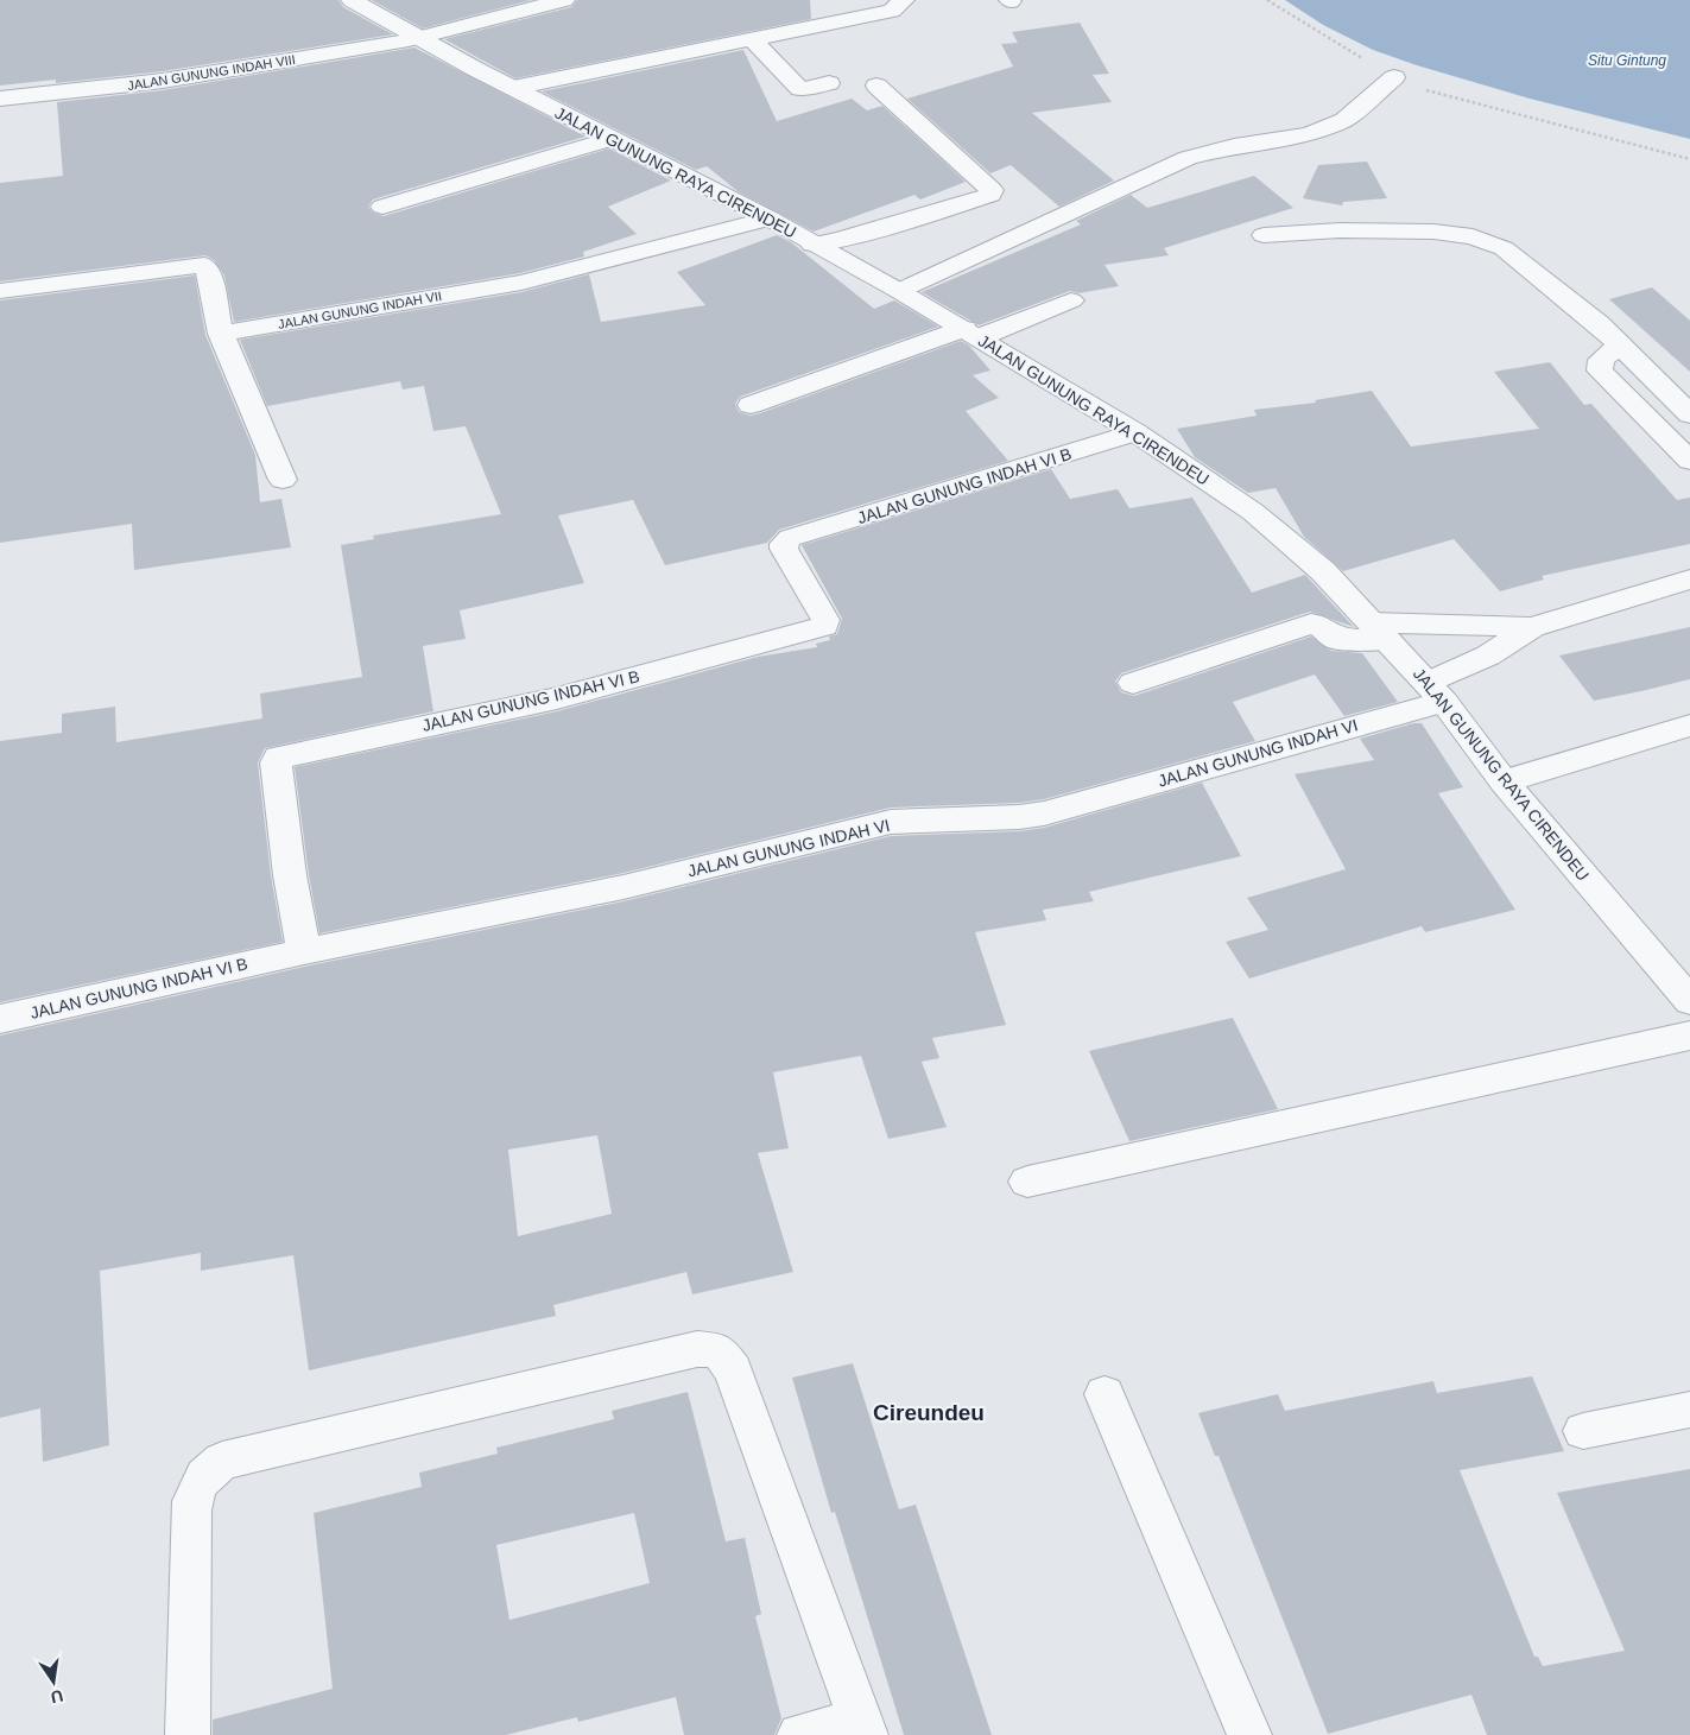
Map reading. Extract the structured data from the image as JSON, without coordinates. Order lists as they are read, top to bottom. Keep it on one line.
{"streets":{"street":["JALAN GUNUNG INDAH VIII","JALAN GUNUNG RAYA CIRENDEU","JALAN GUNUNG INDAH VII","JALAN GUNUNG INDAH VI B","JALAN GUNUNG INDAH VI"]},"crossings":[["JALAN GUNUNG INDAH VIII","JALAN GUNUNG RAYA CIRENDEU"],["JALAN GUNUNG RAYA CIRENDEU","JALAN GUNUNG INDAH VII"],["JALAN GUNUNG RAYA CIRENDEU","JALAN GUNUNG INDAH VI B"],["JALAN GUNUNG RAYA CIRENDEU","JALAN GUNUNG INDAH VI"],["JALAN GUNUNG INDAH VI B","JALAN GUNUNG INDAH VI"]],"districts":["Cireundeu"],"water":["Situ Gintung"],"north":"bottom"}
